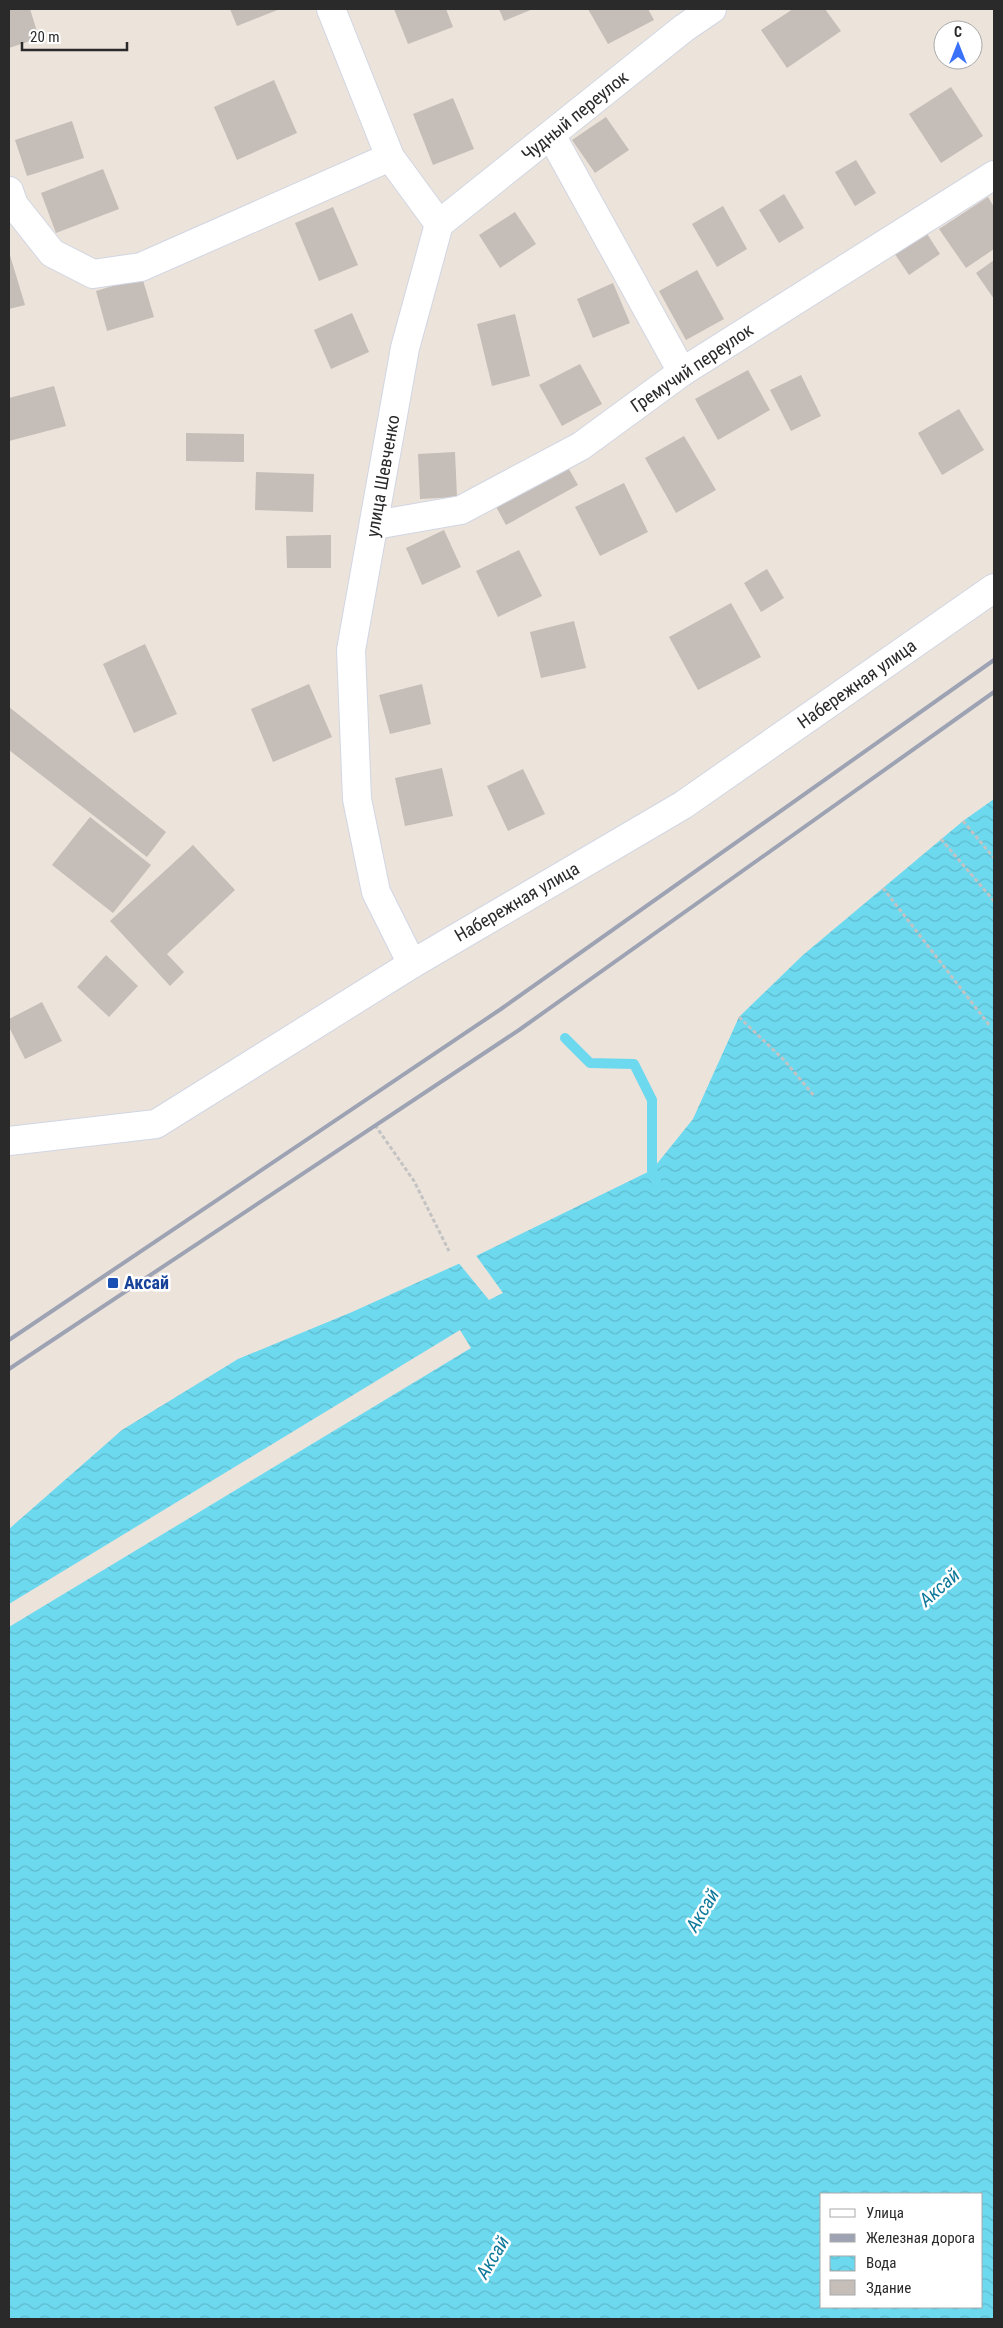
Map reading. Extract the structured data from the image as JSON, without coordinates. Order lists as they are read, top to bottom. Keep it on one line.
{"streets":{"street":["Чудный переулок","Гремучий переулок","улица Шевченко","Набережная улица"]},"crossings":[["Чудный переулок","улица Шевченко"],["Гремучий переулок","улица Шевченко"],["улица Шевченко","Набережная улица"]],"water":["Аксай"],"places":{"transit":["Аксай"]},"legend":["Улица","Железная дорога","Вода","Здание"],"scale_bar":"20 m","north":"top"}
